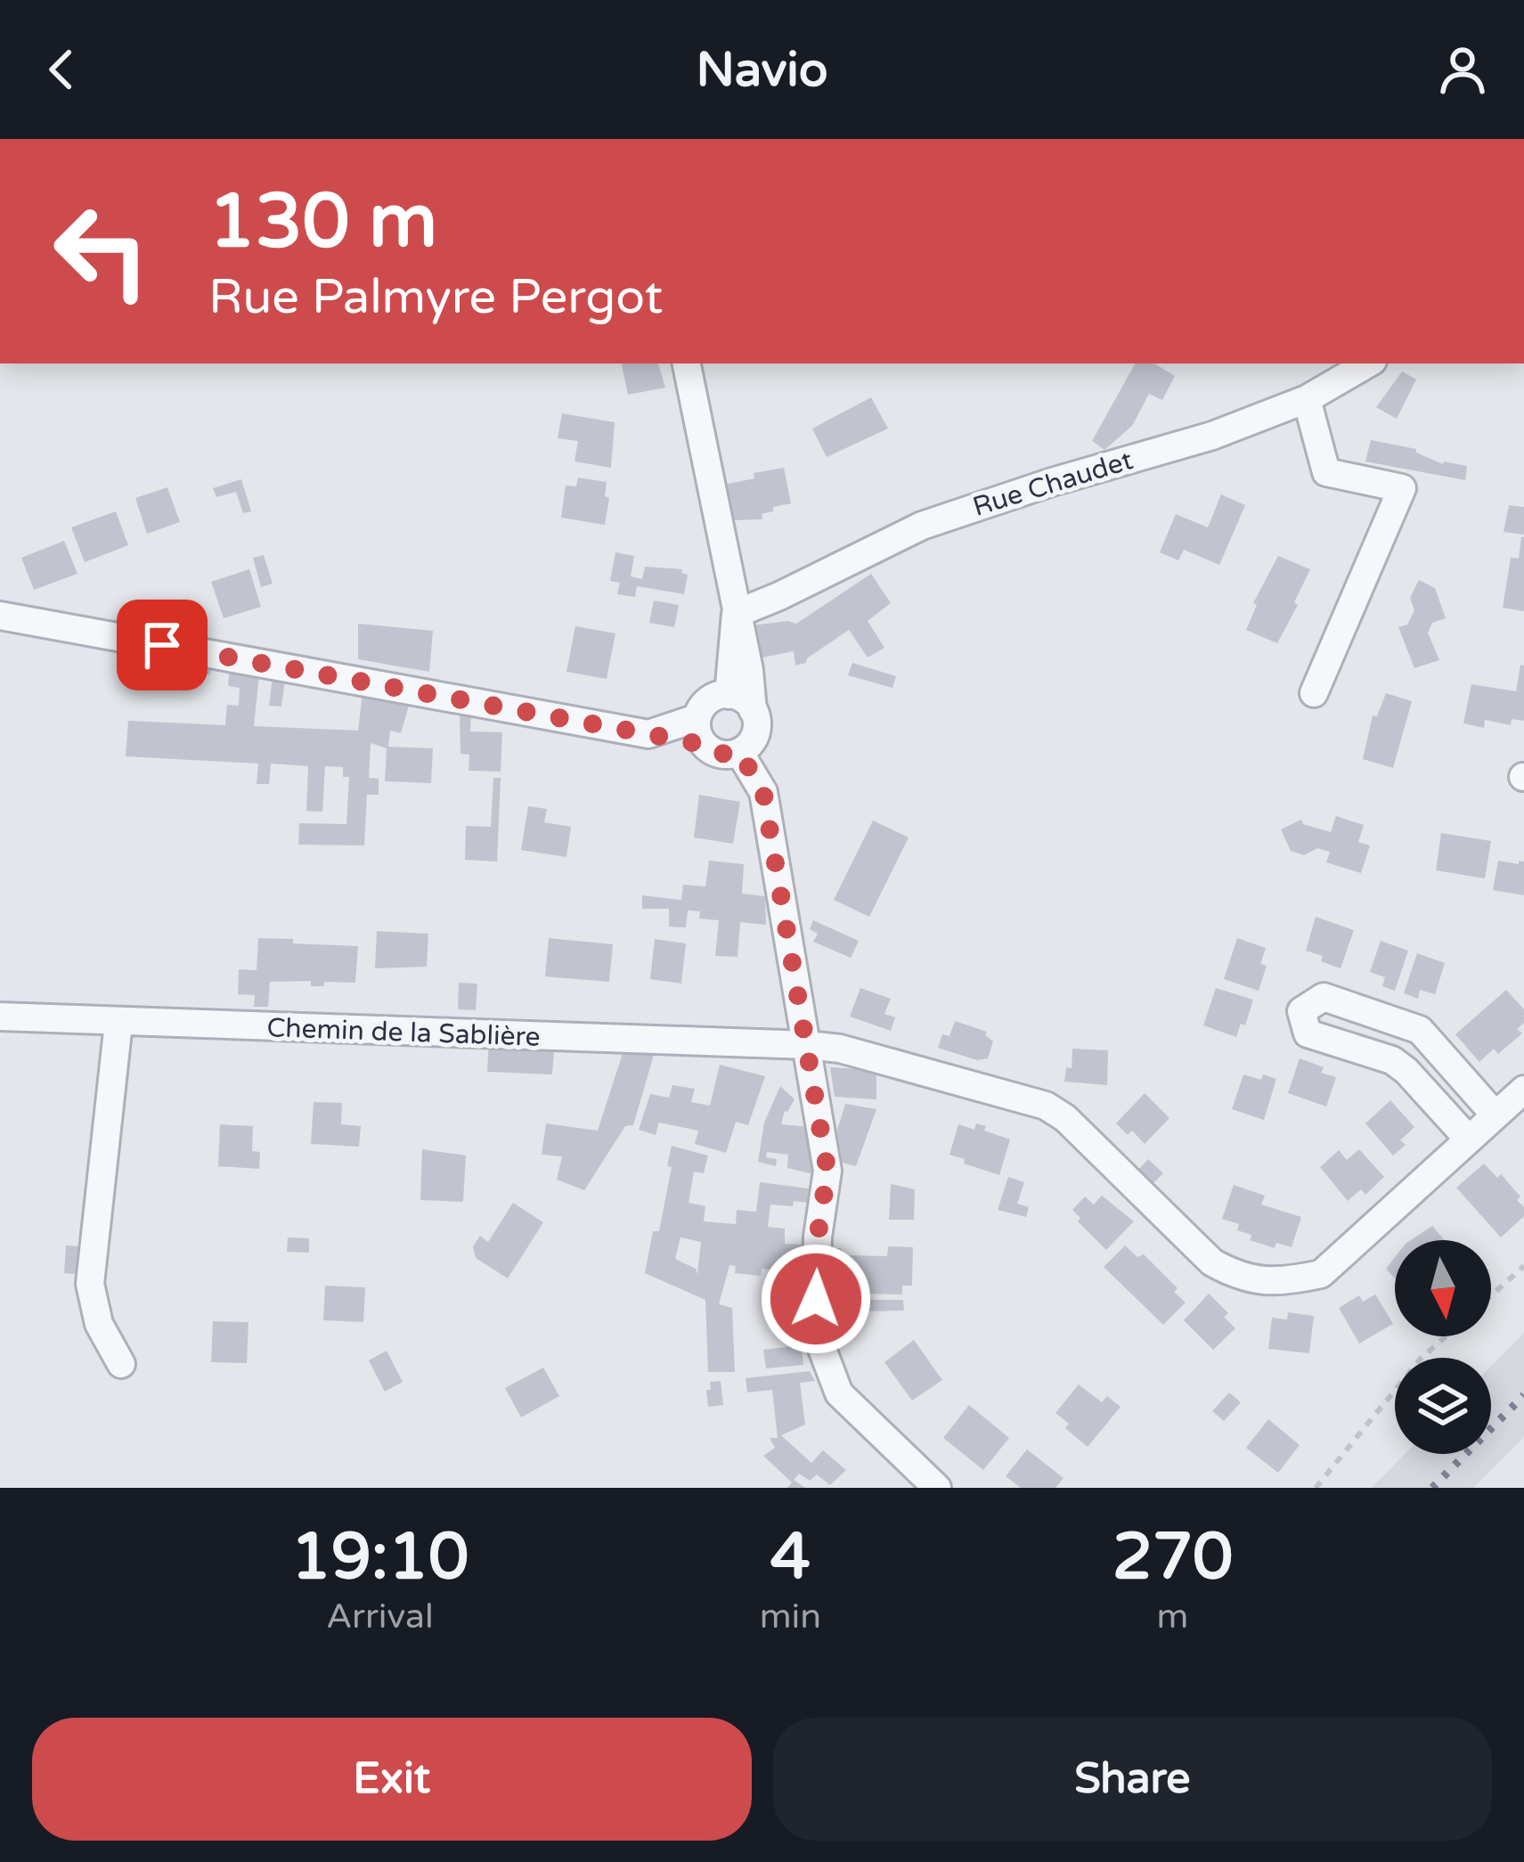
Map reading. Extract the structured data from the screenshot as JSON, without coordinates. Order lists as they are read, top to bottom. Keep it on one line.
{"streets":{"street":["Rue Chaudet","Chemin de la Sablière"]},"north":"bottom","page":{"header":"Navio","turn":["130 m","Rue Palmyre Pergot"],"eta":["19:10","Arrival","4","min","270","m"],"buttons":["Exit","Share"]}}
